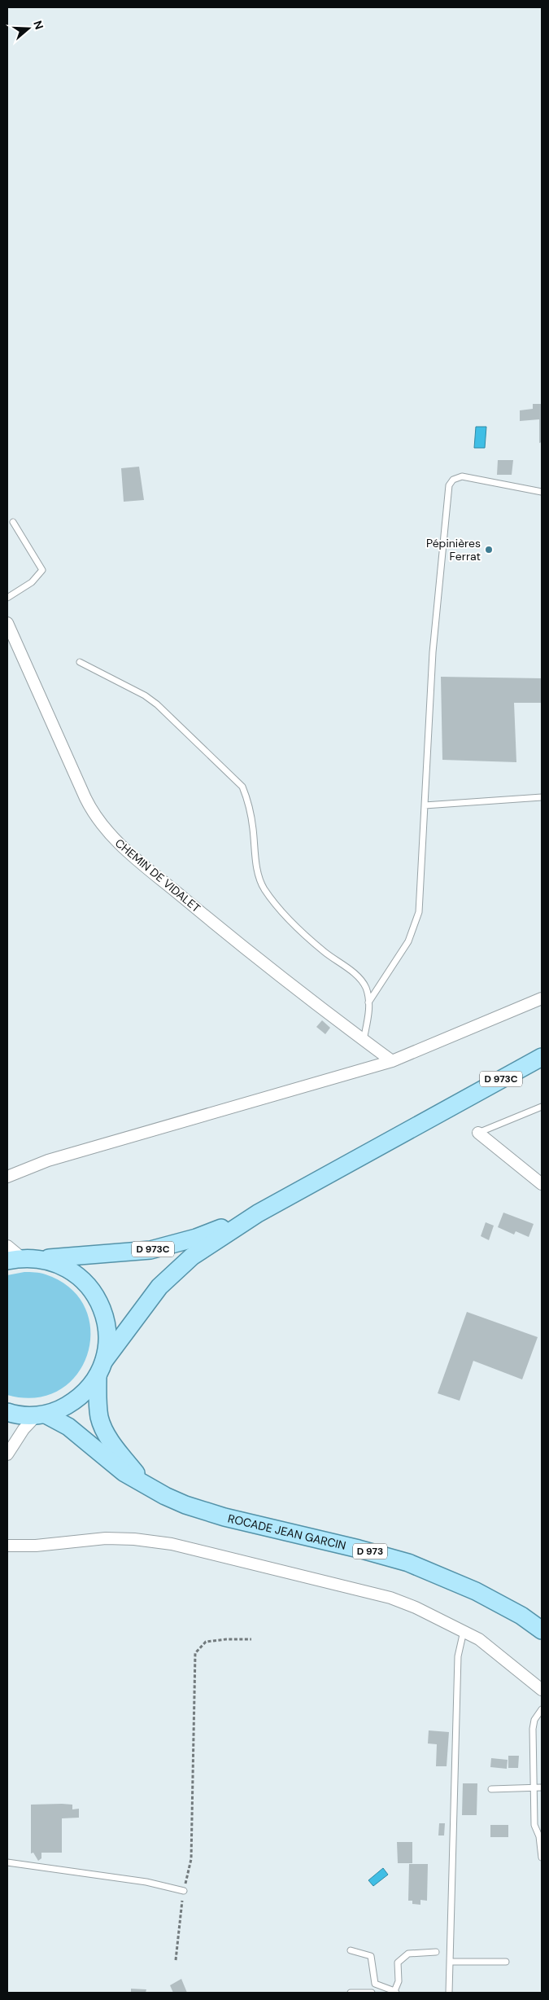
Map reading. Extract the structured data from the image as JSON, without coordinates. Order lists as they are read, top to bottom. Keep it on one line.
{"streets":{"main road":["D 973C","ROCADE JEAN GARCIN","D 973"],"street":["CHEMIN DE VIDALET"]},"crossings":[["D 973C","ROCADE JEAN GARCIN"]],"places":["Pépinières Ferrat"],"north":"right"}
